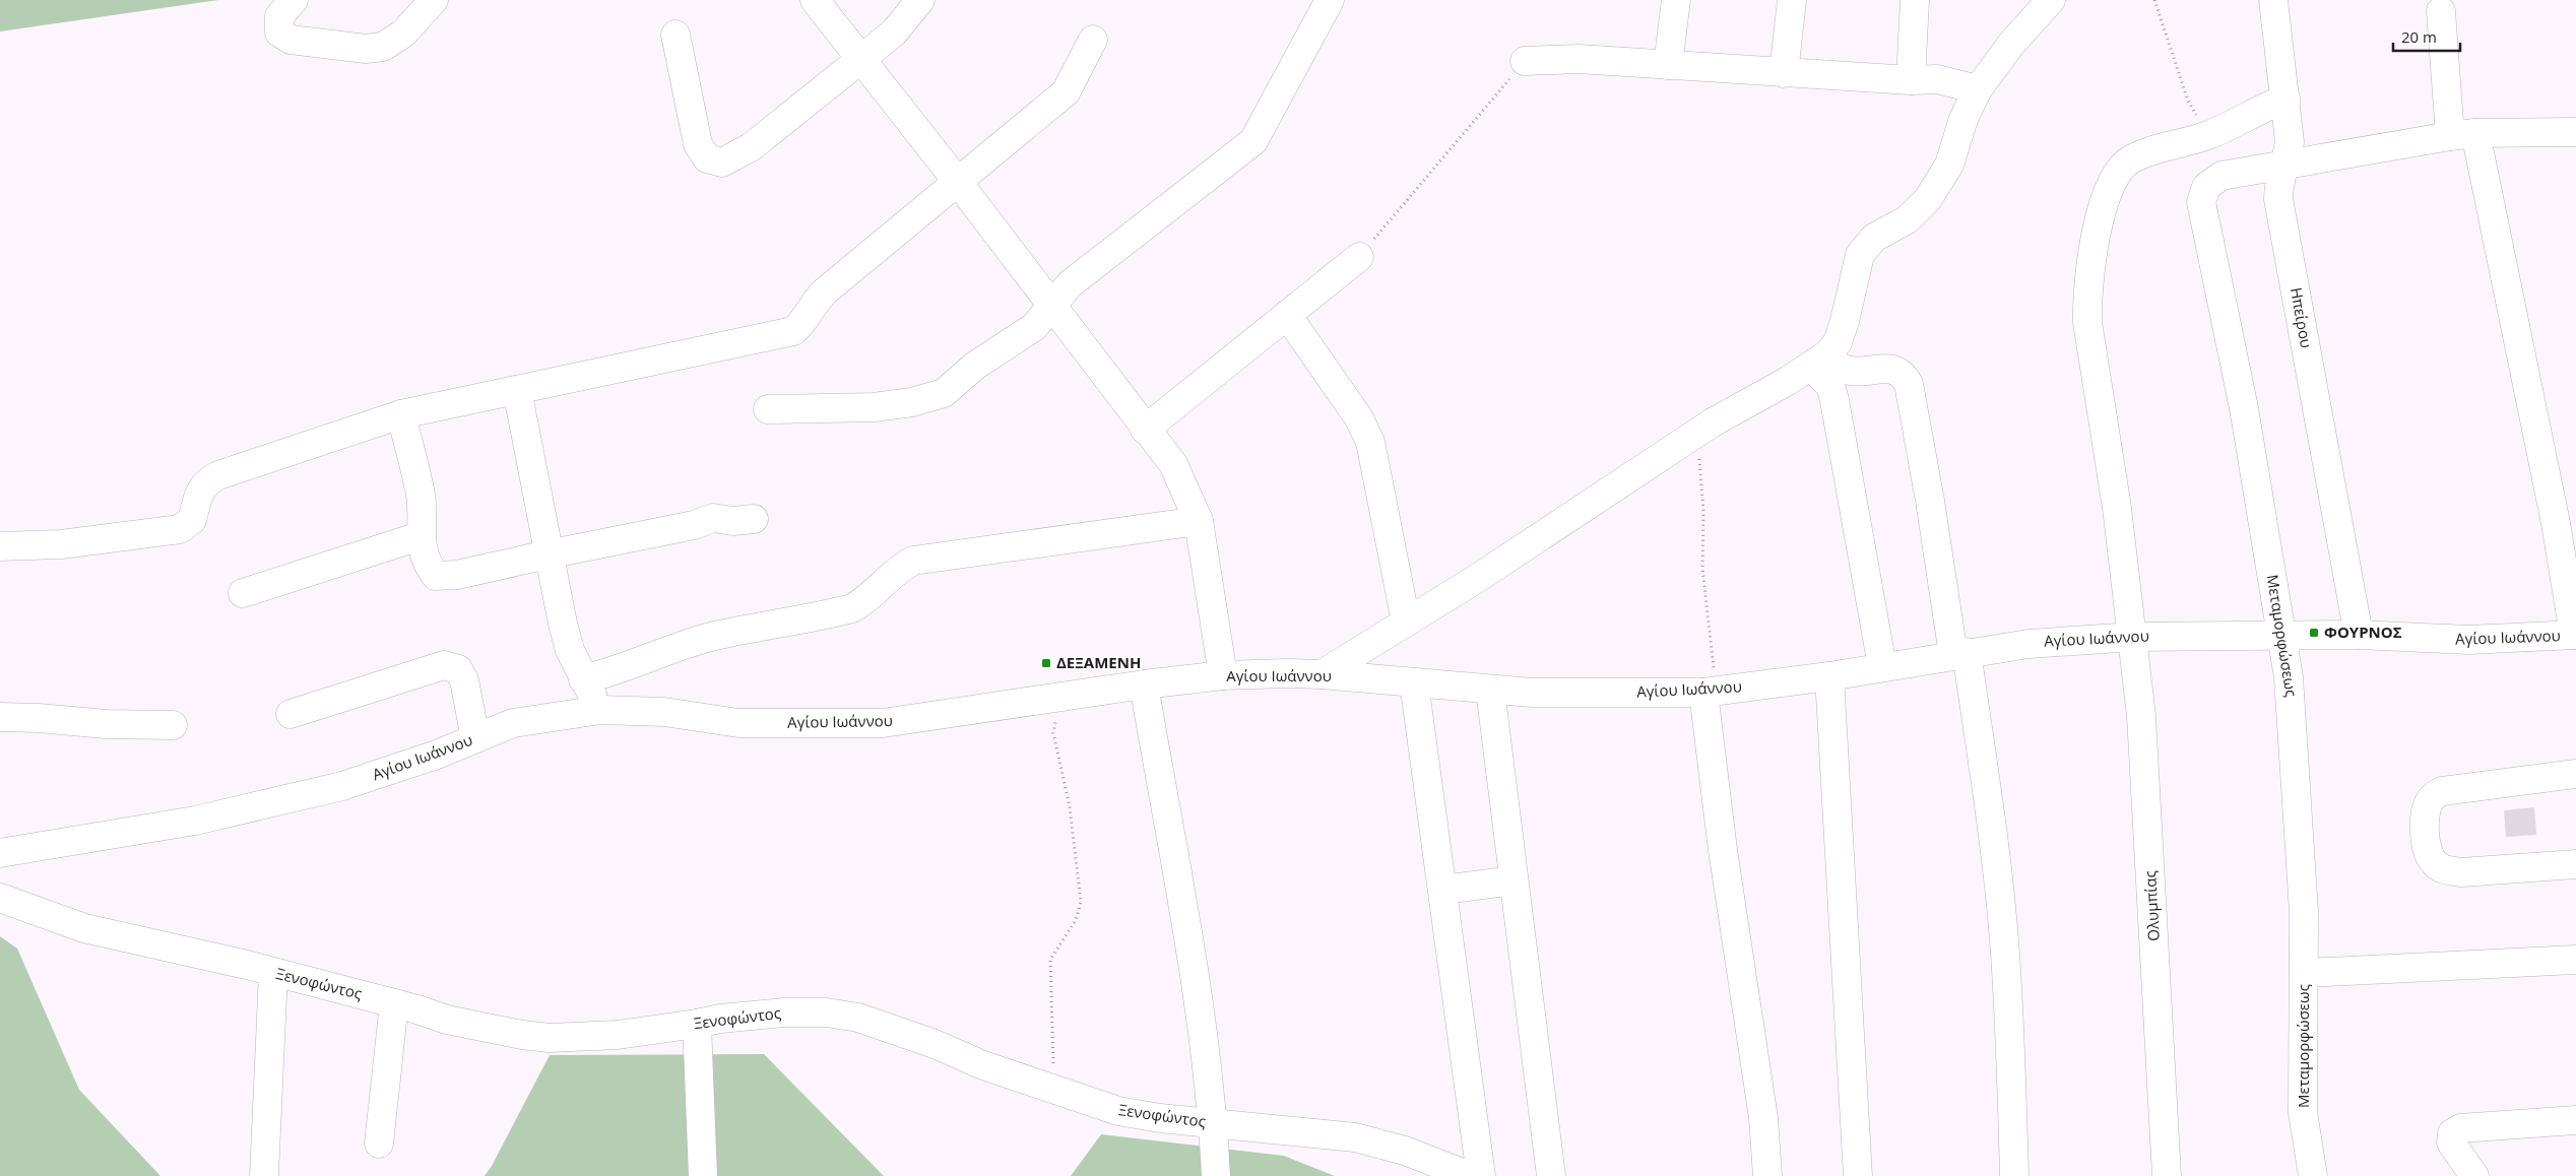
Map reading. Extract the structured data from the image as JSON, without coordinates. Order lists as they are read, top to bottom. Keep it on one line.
{"streets":{"street":["Ηπείρου","Μεταμορφώσεως","Αγίου Ιωάννου","Ολυμπίας","Ξενοφώντος"]},"crossings":[["Ηπείρου","Μεταμορφώσεως"],["Ηπείρου","Αγίου Ιωάννου"],["Ηπείρου","Ολυμπίας"],["Μεταμορφώσεως","Αγίου Ιωάννου"],["Αγίου Ιωάννου","Ολυμπίας"]],"places":{"transit":["ΦΟΥΡΝΟΣ","ΔΕΞΑΜΕΝΗ"]},"scale_bar":"20 m"}
